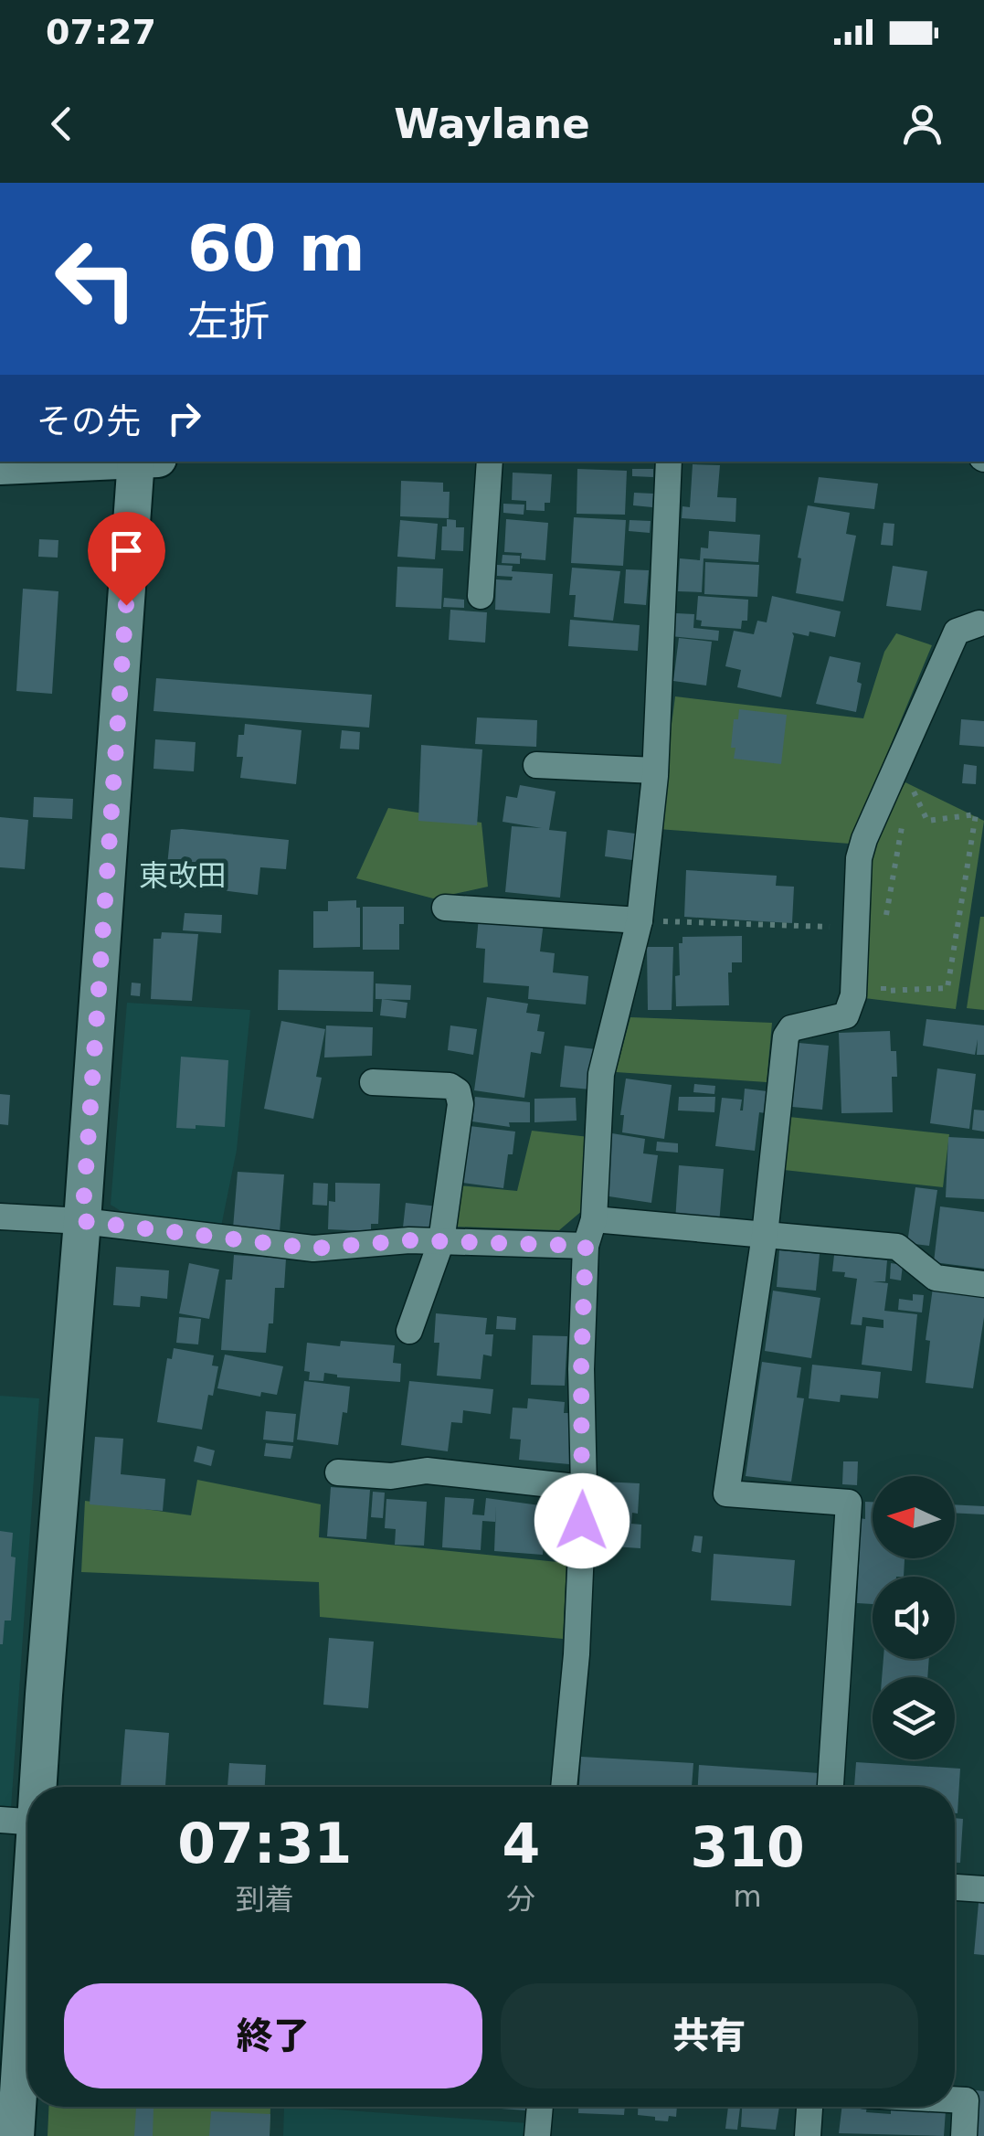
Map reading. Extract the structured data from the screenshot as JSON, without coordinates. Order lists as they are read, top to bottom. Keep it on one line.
{"districts":["東改田"],"north":"left","page":{"status":"07:27","header":"Waylane","turn":["60 m","左折"],"then":"その先","eta":["07:31","到着","4","分","310","m"],"buttons":["終了","共有"]}}
